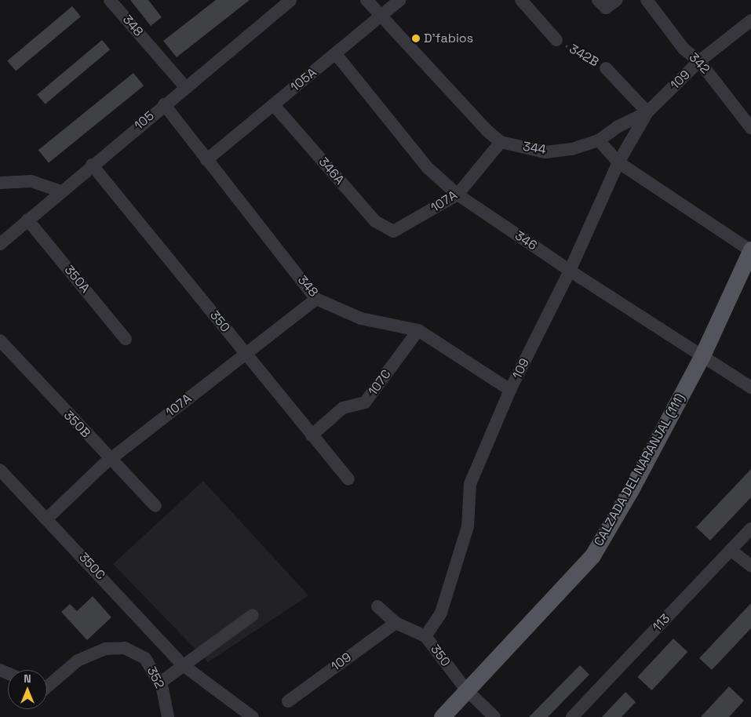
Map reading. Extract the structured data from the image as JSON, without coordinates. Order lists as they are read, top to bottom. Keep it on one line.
{"streets":{"main road":["CALZADA DEL NARANJAL (111)"],"street":["348","342B","342","105A","109","105","344","346A","107A","346","350A","350","107C","350B","350C","113","352"]},"crossings":[["348","105A"],["348","109"],["348","105"],["348","107A"],["348","107C"],["342B","109"],["342","109"],["105A","344"],["105A","346A"],["105A","346"],["109","344"],["109","346"],["109","350"],["105","350A"],["105","350"],["344","107A"],["346A","107A"],["107A","346"],["107A","350"],["107A","350B"],["107A","350C"],["346","CALZADA DEL NARANJAL (111)"],["350","107C"],["350","CALZADA DEL NARANJAL (111)"]],"places":["D'fabios"],"north":"top"}
